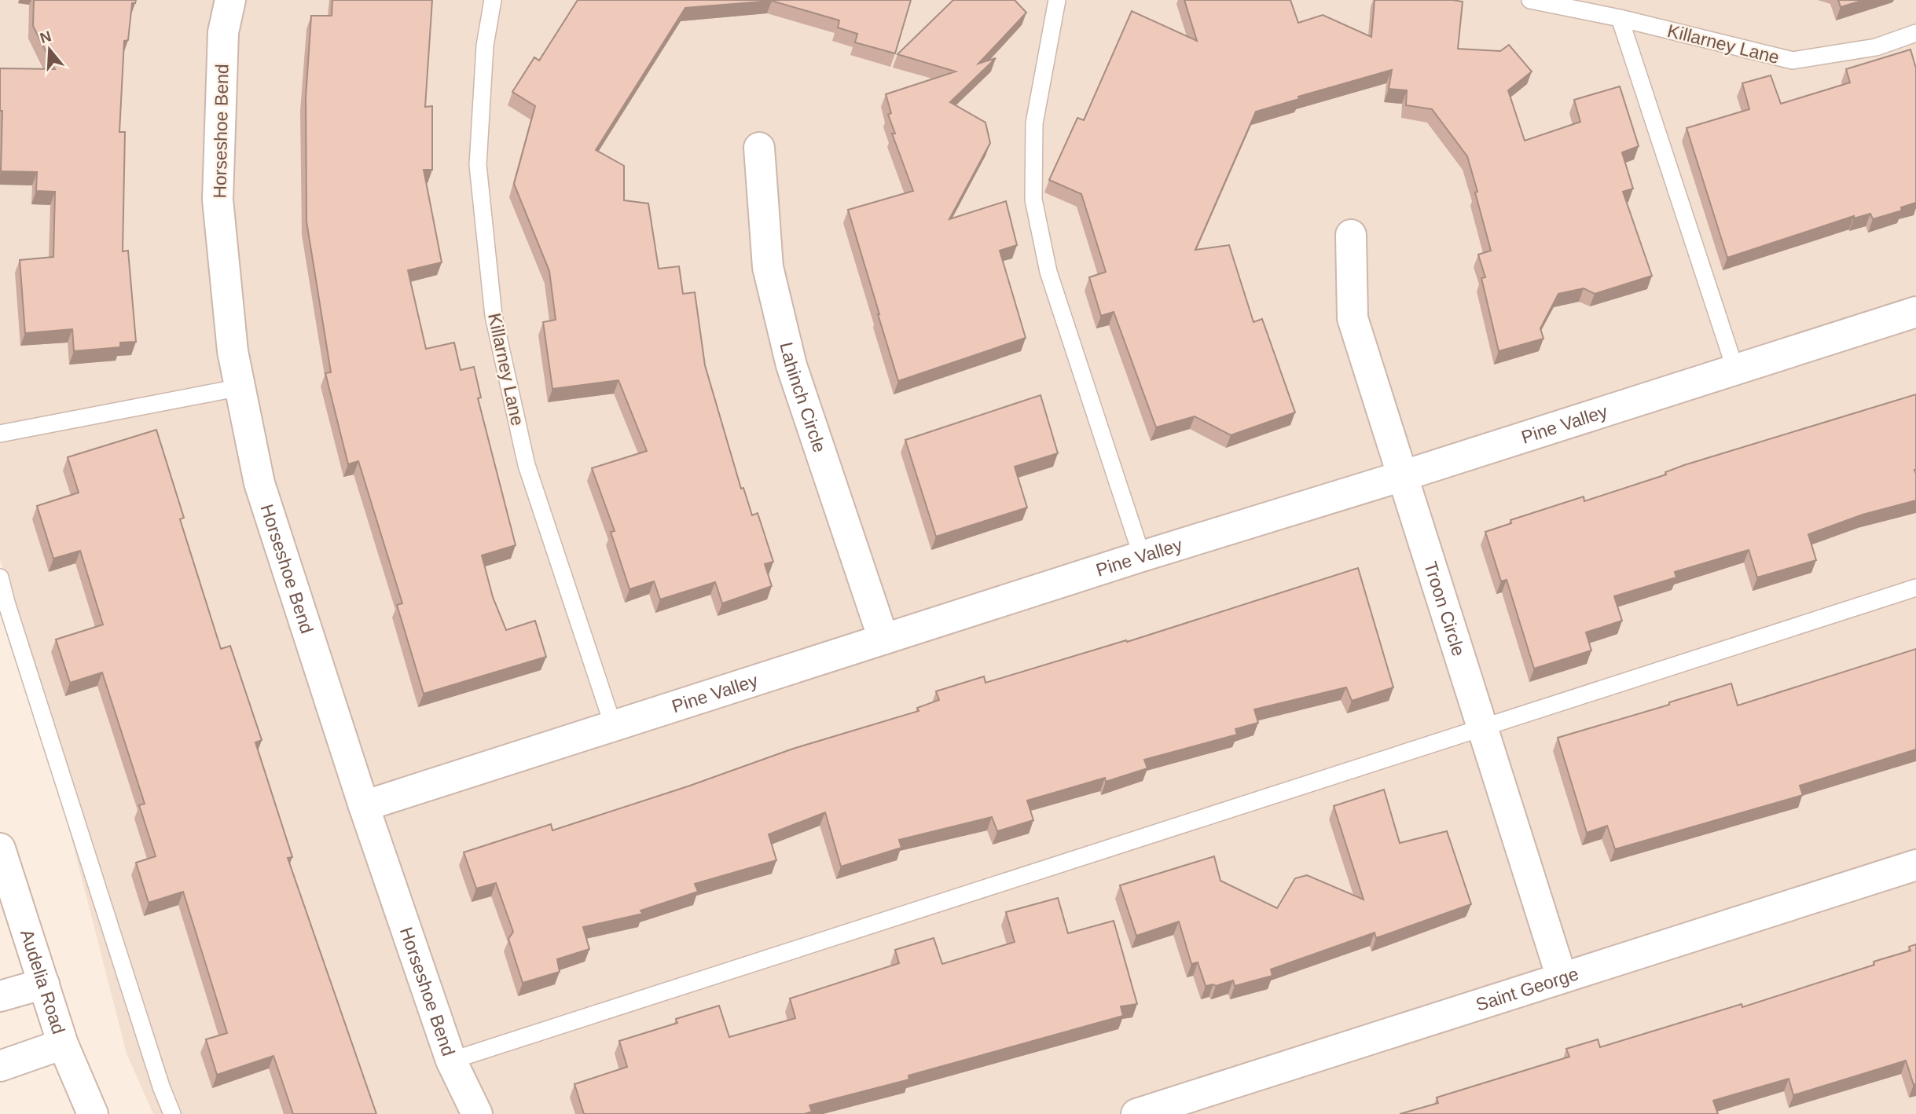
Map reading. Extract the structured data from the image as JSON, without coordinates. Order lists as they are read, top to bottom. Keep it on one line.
{"streets":{"street":["Horseshoe Bend","Lahinch Circle","Pine Valley","Troon Circle","Audelia Road","Saint George"],"lane":["Killarney Lane"]},"crossings":[["Killarney Lane","Pine Valley"],["Horseshoe Bend","Pine Valley"],["Lahinch Circle","Pine Valley"],["Pine Valley","Troon Circle"],["Troon Circle","Saint George"]],"north":"top"}
